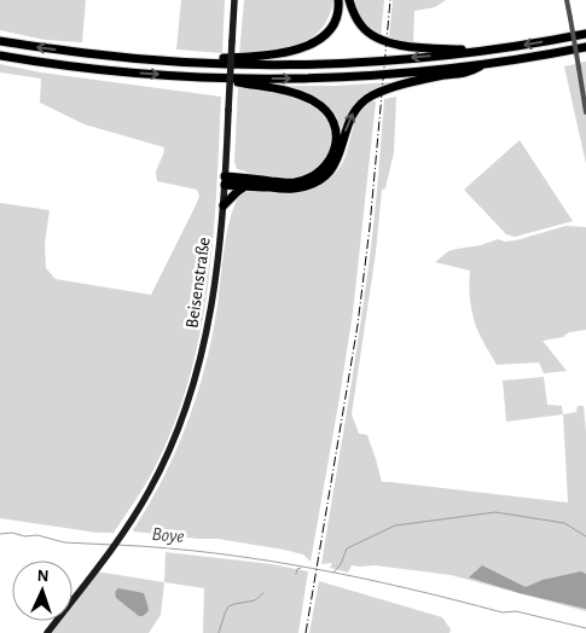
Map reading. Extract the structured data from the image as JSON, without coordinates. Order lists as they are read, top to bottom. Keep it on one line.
{"streets":{"main road":["Beisenstraße"]},"water":["Boye"],"north":"top"}
